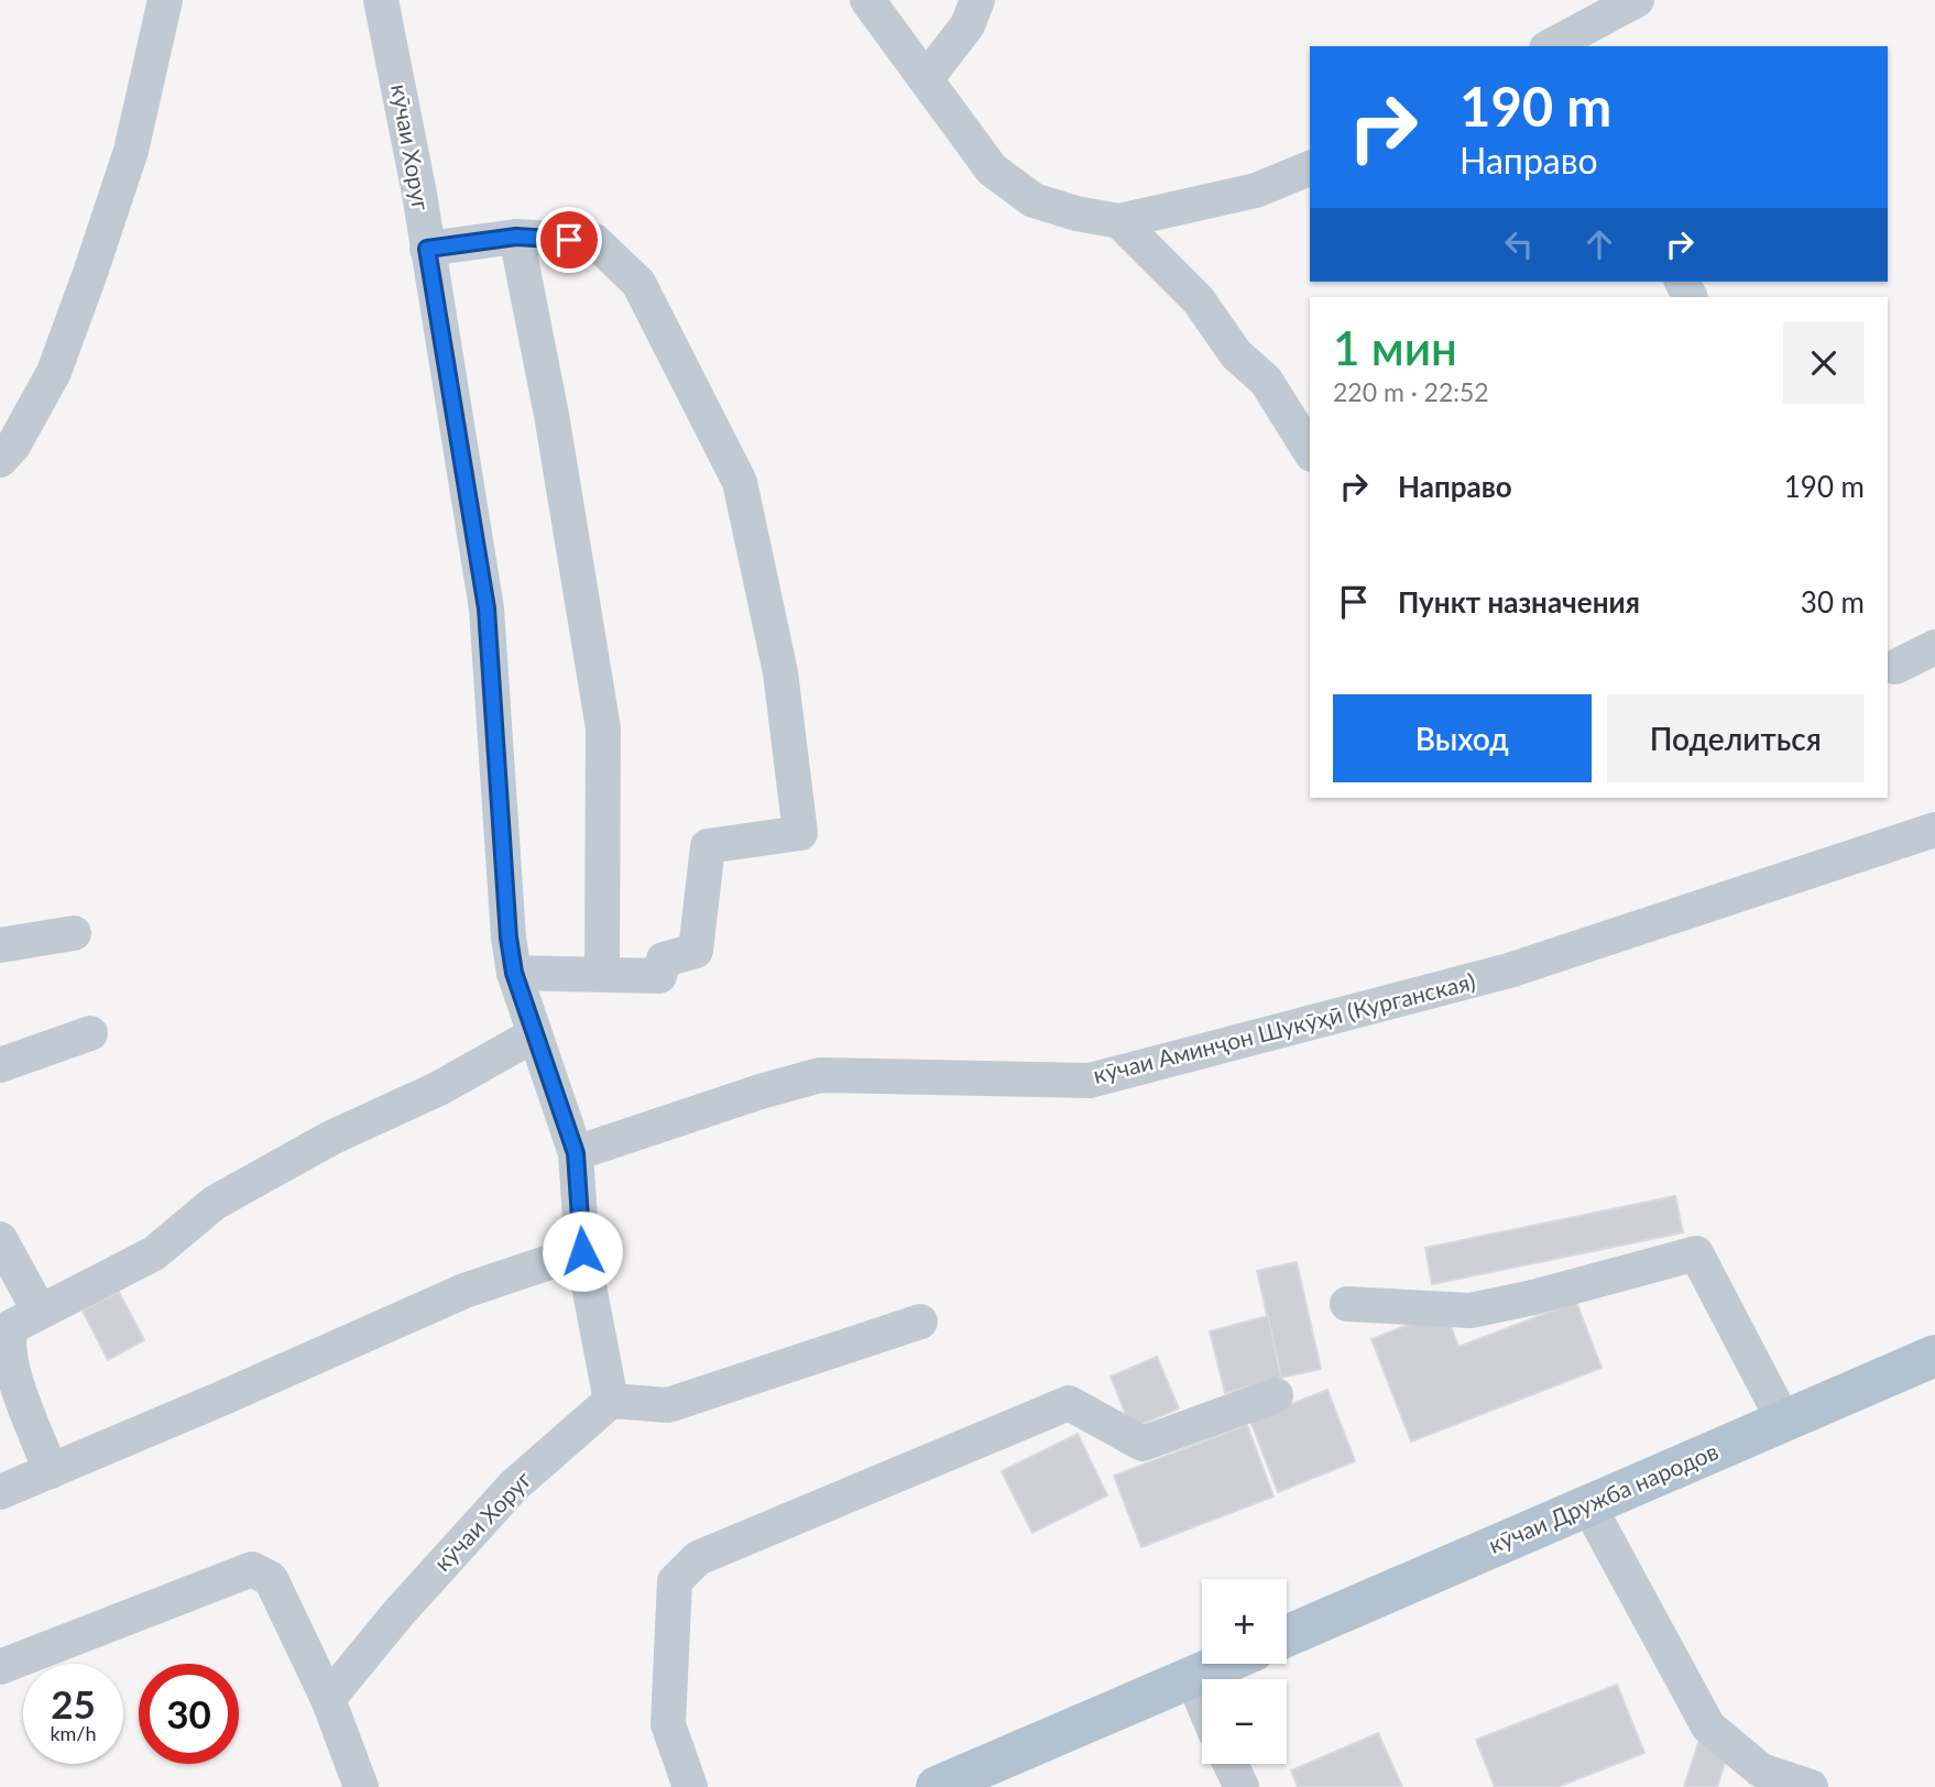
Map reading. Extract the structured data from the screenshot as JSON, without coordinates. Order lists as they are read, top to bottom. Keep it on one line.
{"streets":{"main road":["кӯчаи Дружба народов"],"street":["кӯчаи Хоруг","кӯчаи Аминҷон Шукӯҳӣ (Курганская)"]},"crossings":[["кӯчаи Хоруг","кӯчаи Аминҷон Шукӯҳӣ (Курганская)"]],"page":{"turn":["190 m","Направо"],"heading":["1 мин","220 m · 22:52"],"list":[{"name":"Направо","value":"190 m"},{"name":"Пункт назначения","value":"30 m"}],"buttons":["Выход","Поделиться"],"map_buttons":["+","−"],"speed":"25 km/h","limit":"30"}}
